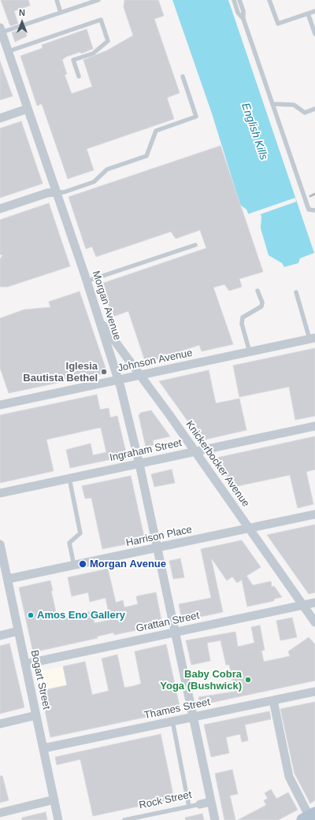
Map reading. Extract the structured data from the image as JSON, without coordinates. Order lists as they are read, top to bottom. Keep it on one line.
{"streets":{"street":["Morgan Avenue","Johnson Avenue","Ingraham Street","Knickerbocker Avenue","Harrison Place","Grattan Street","Bogart Street","Thames Street","Rock Street"]},"crossings":[["Morgan Avenue","Johnson Avenue"],["Morgan Avenue","Ingraham Street"],["Morgan Avenue","Knickerbocker Avenue"],["Morgan Avenue","Harrison Place"],["Morgan Avenue","Grattan Street"],["Morgan Avenue","Thames Street"],["Morgan Avenue","Rock Street"],["Johnson Avenue","Knickerbocker Avenue"],["Ingraham Street","Knickerbocker Avenue"],["Knickerbocker Avenue","Harrison Place"],["Knickerbocker Avenue","Grattan Street"],["Harrison Place","Bogart Street"],["Grattan Street","Bogart Street"],["Bogart Street","Thames Street"]],"water":["English Kills"],"places":["Iglesia Bautista Bethel","Morgan Avenue","Amos Eno Gallery","Baby Cobra Yoga (Bushwick)"],"north":"top"}
